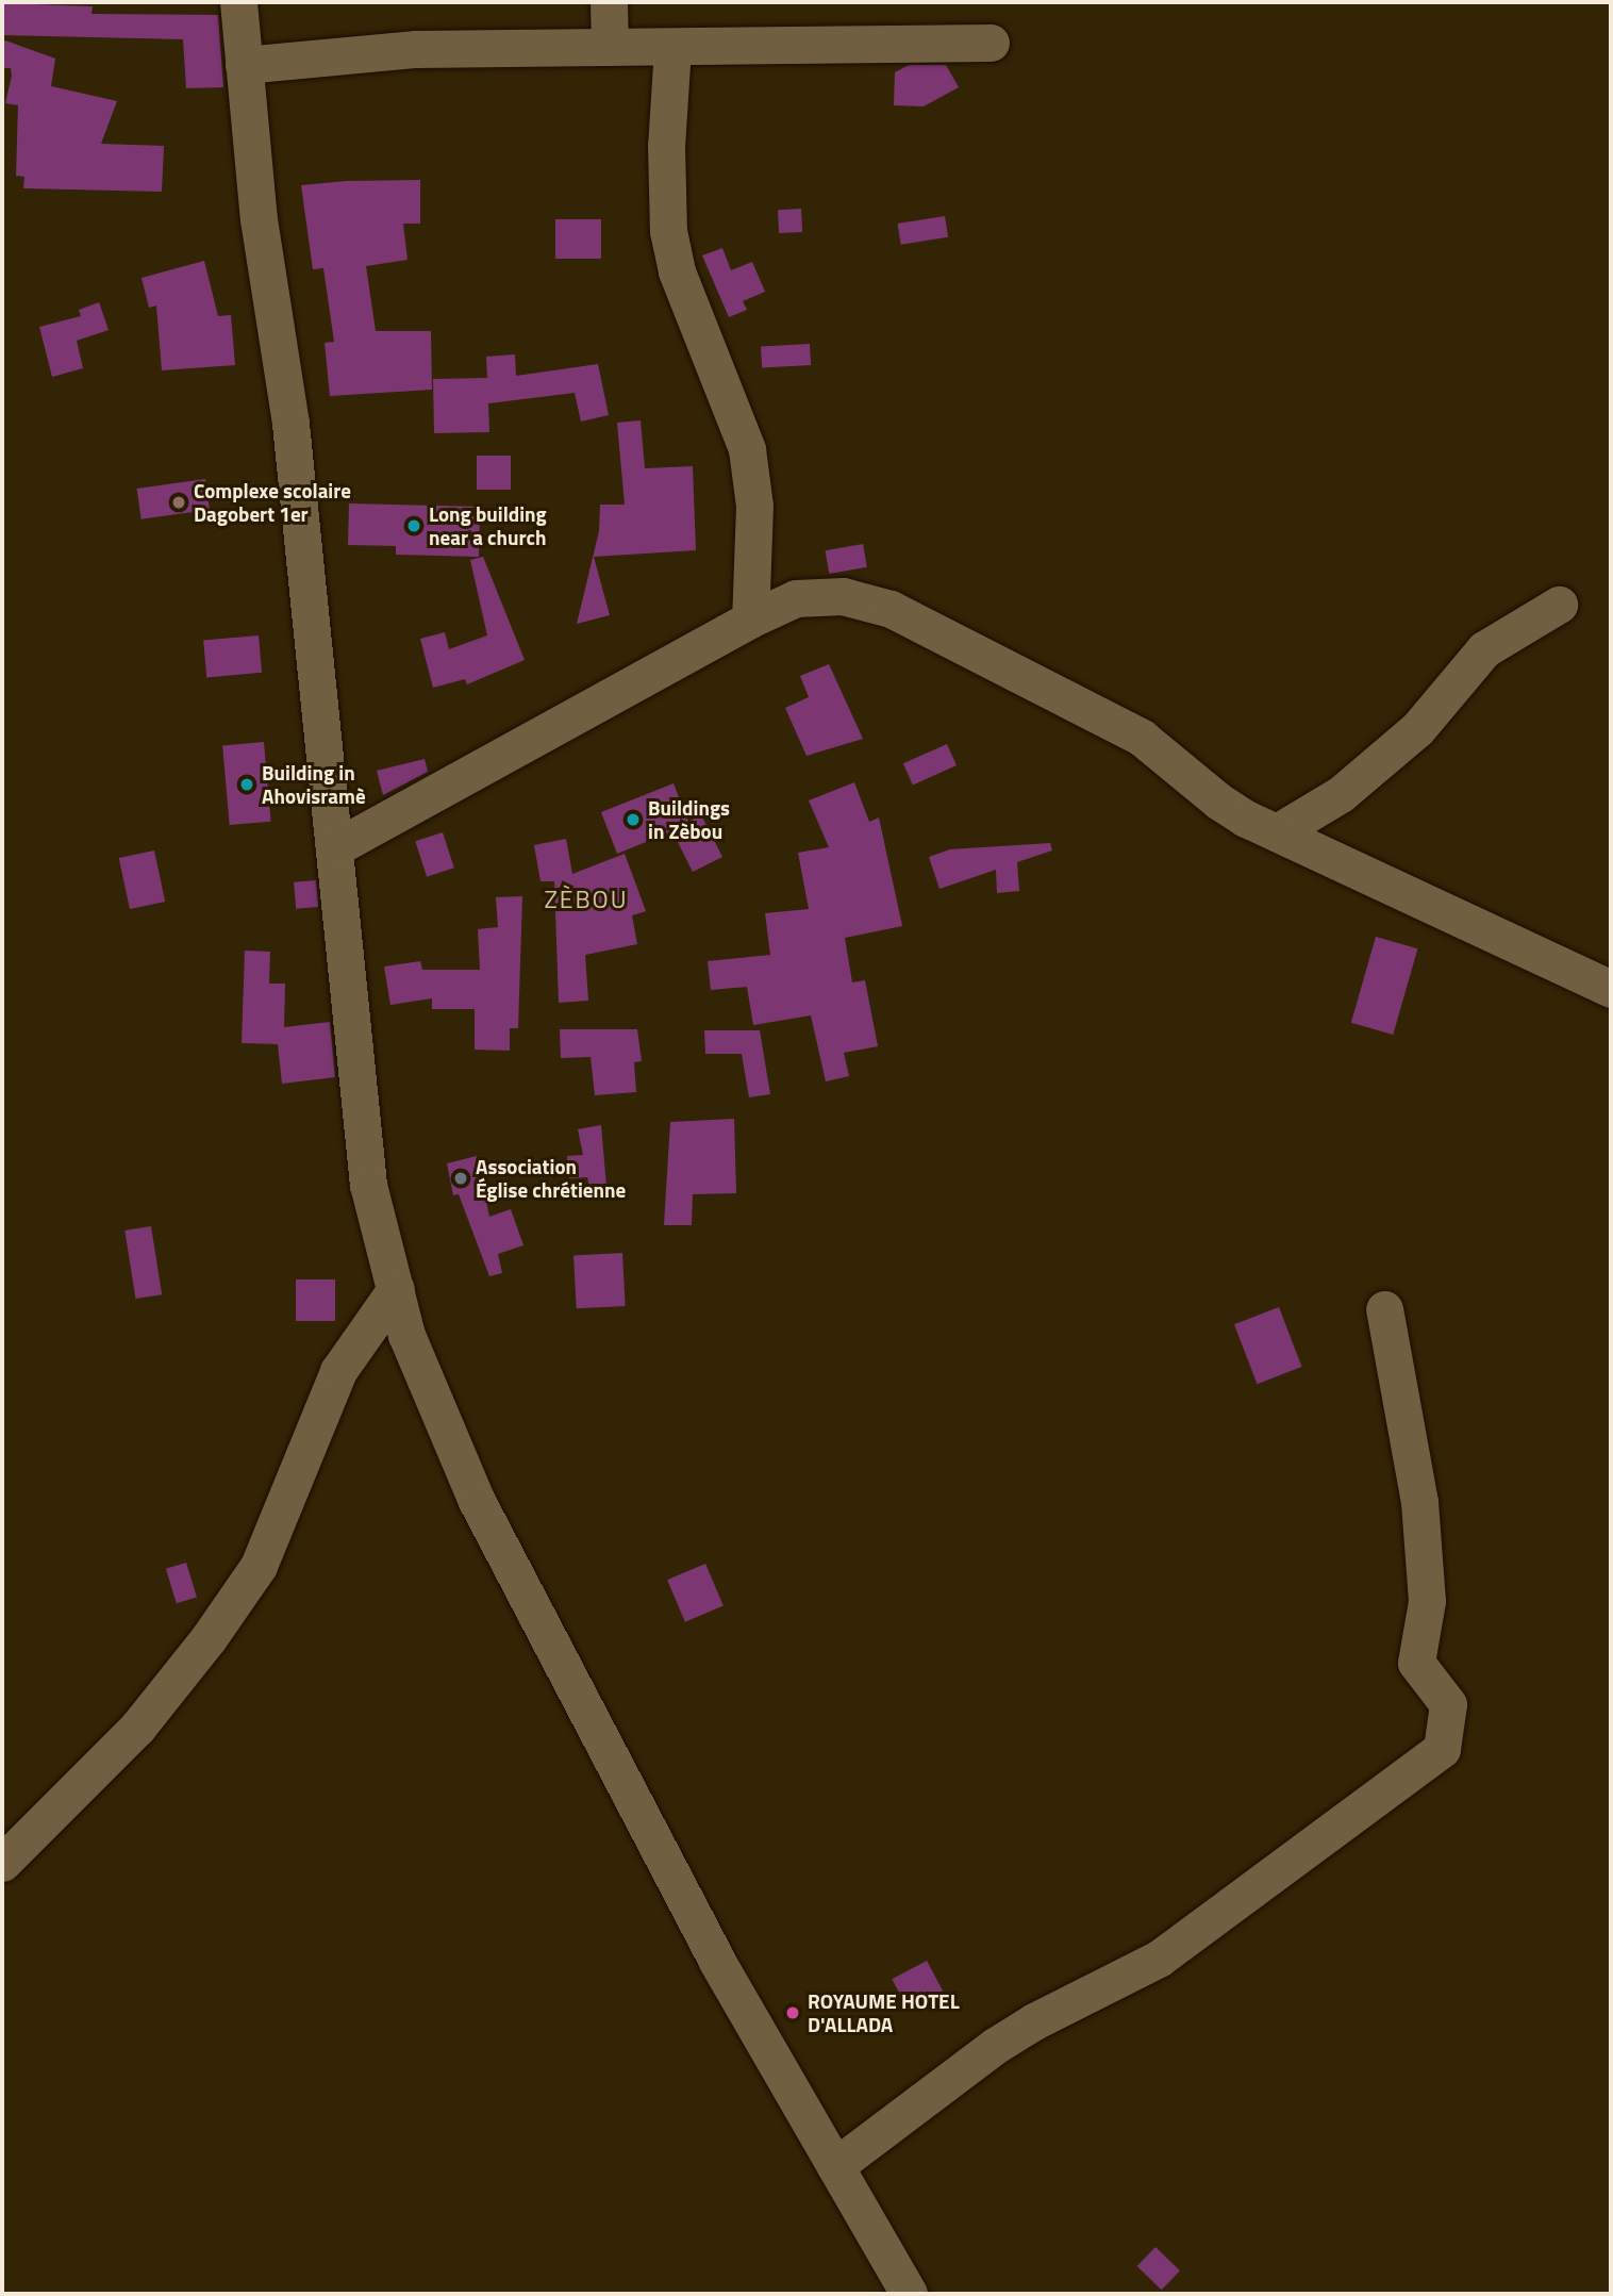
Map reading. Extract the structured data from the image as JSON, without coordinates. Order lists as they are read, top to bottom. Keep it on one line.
{"districts":["ZÈBOU"],"places":["Complexe scolaire Dagobert 1er","Long building near a church","Building in Ahovisramè","Buildings in Zèbou","Association Église chrétienne","ROYAUME HOTEL D'ALLADA"]}
